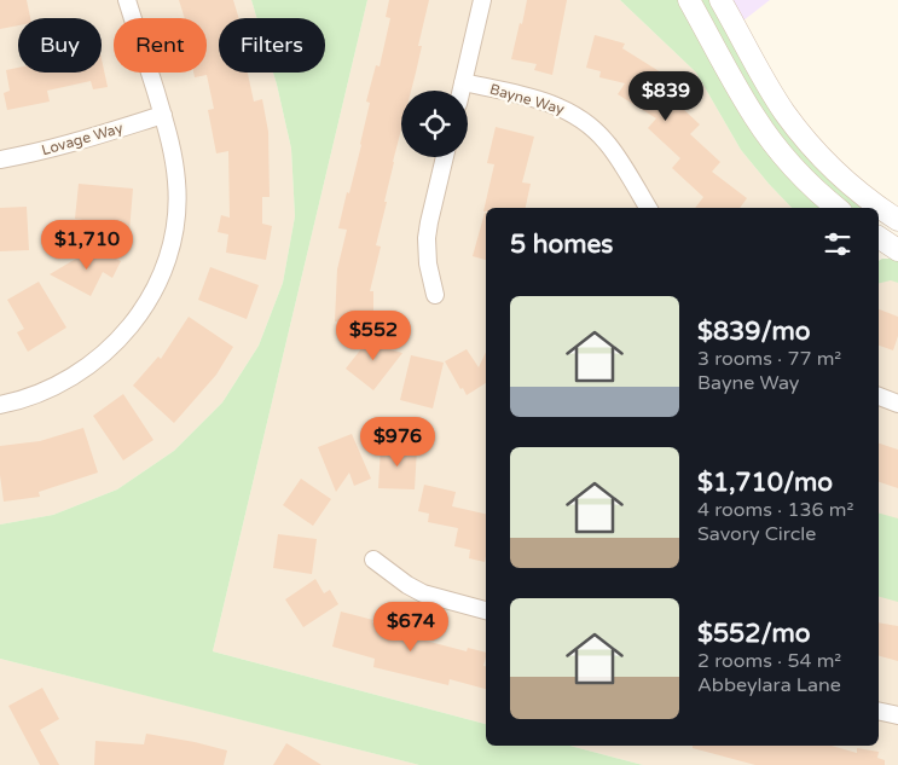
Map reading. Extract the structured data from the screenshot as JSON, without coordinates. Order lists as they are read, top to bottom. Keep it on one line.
{"streets":{"street":["Bayne Way","Lovage Way"]},"page":{"chip":["Buy","Rent","Filters"],"price":["$839","$1,710","$552","$976","$674"],"heading":"5 homes","list":[{"name":"$839/mo","note":"3 rooms · 77 m² · Bayne Way"},{"name":"$1,710/mo","note":"4 rooms · 136 m² · Savory Circle"},{"name":"$552/mo","note":"2 rooms · 54 m² · Abbeylara Lane"}]}}
